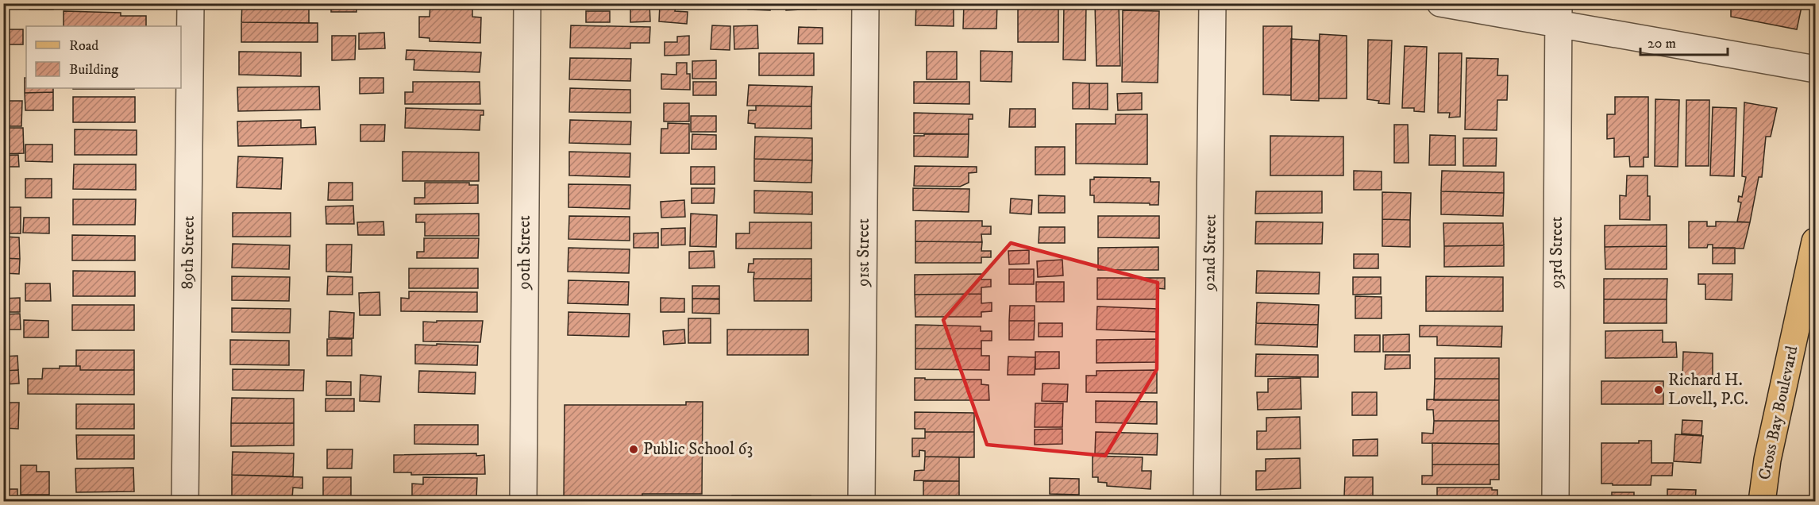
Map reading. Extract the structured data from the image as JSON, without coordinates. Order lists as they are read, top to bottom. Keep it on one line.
{"streets":{"main road":["Cross Bay Boulevard"],"street":["89th Street","90th Street","91st Street","92nd Street","93rd Street"]},"places":["Richard H. Lovell, P.C.","Public School 63"],"legend":["Road","Building"],"scale_bar":"20 m"}
